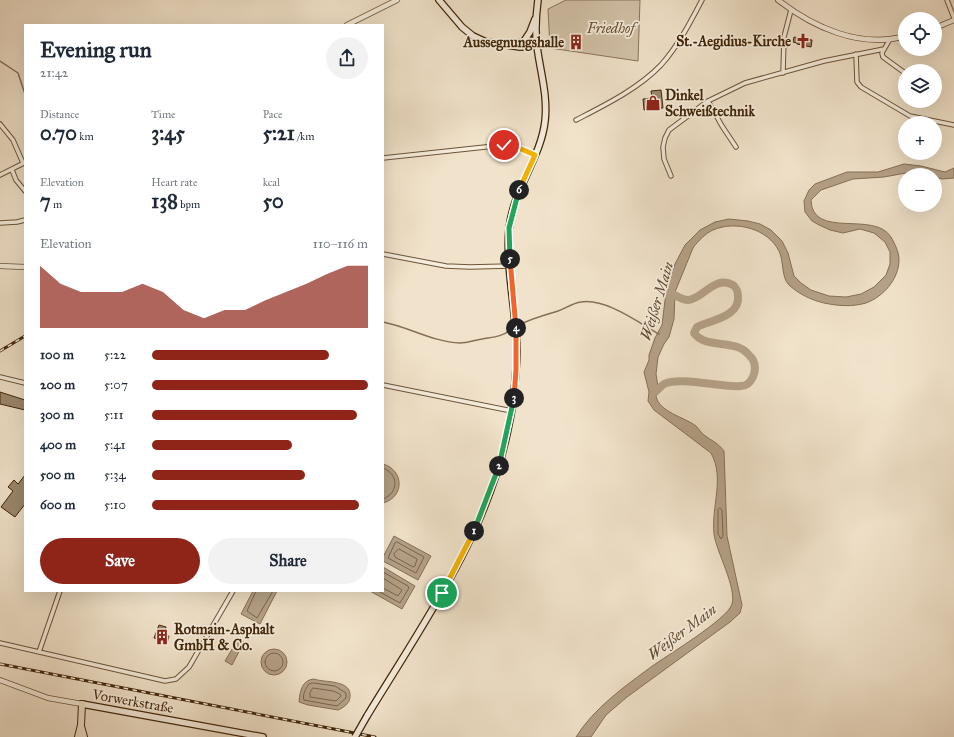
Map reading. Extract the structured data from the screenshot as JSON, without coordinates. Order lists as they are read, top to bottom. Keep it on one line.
{"streets":{"main road":["Vorwerkstraße"]},"water":["Weißer Main"],"parks":["Friedhof"],"places":{"church":["St.-Aegidius-Kirche"],"building":["Aussegnungshalle","Rotmain-Asphalt GmbH & Co."],"shop":["Dinkel Schweißtechnik"]},"page":{"map_buttons":["+","−"],"heading":["Evening run","21:42"],"stats":[["Distance","0.70 km"],["Time","3:45"],["Pace","5:21 /km"],["Elevation","7 m"],["Heart rate","138 bpm"],["kcal","50"]],"pins":["6","5","4","3","2","1"],"chart":["Elevation","110–116 m"],"list":[{"name":"100 m","note":"5:22"},{"name":"200 m","note":"5:07"},{"name":"300 m","note":"5:11"},{"name":"400 m","note":"5:41"},{"name":"500 m","note":"5:34"},{"name":"600 m","note":"5:10"}],"buttons":["Save","Share"]}}
